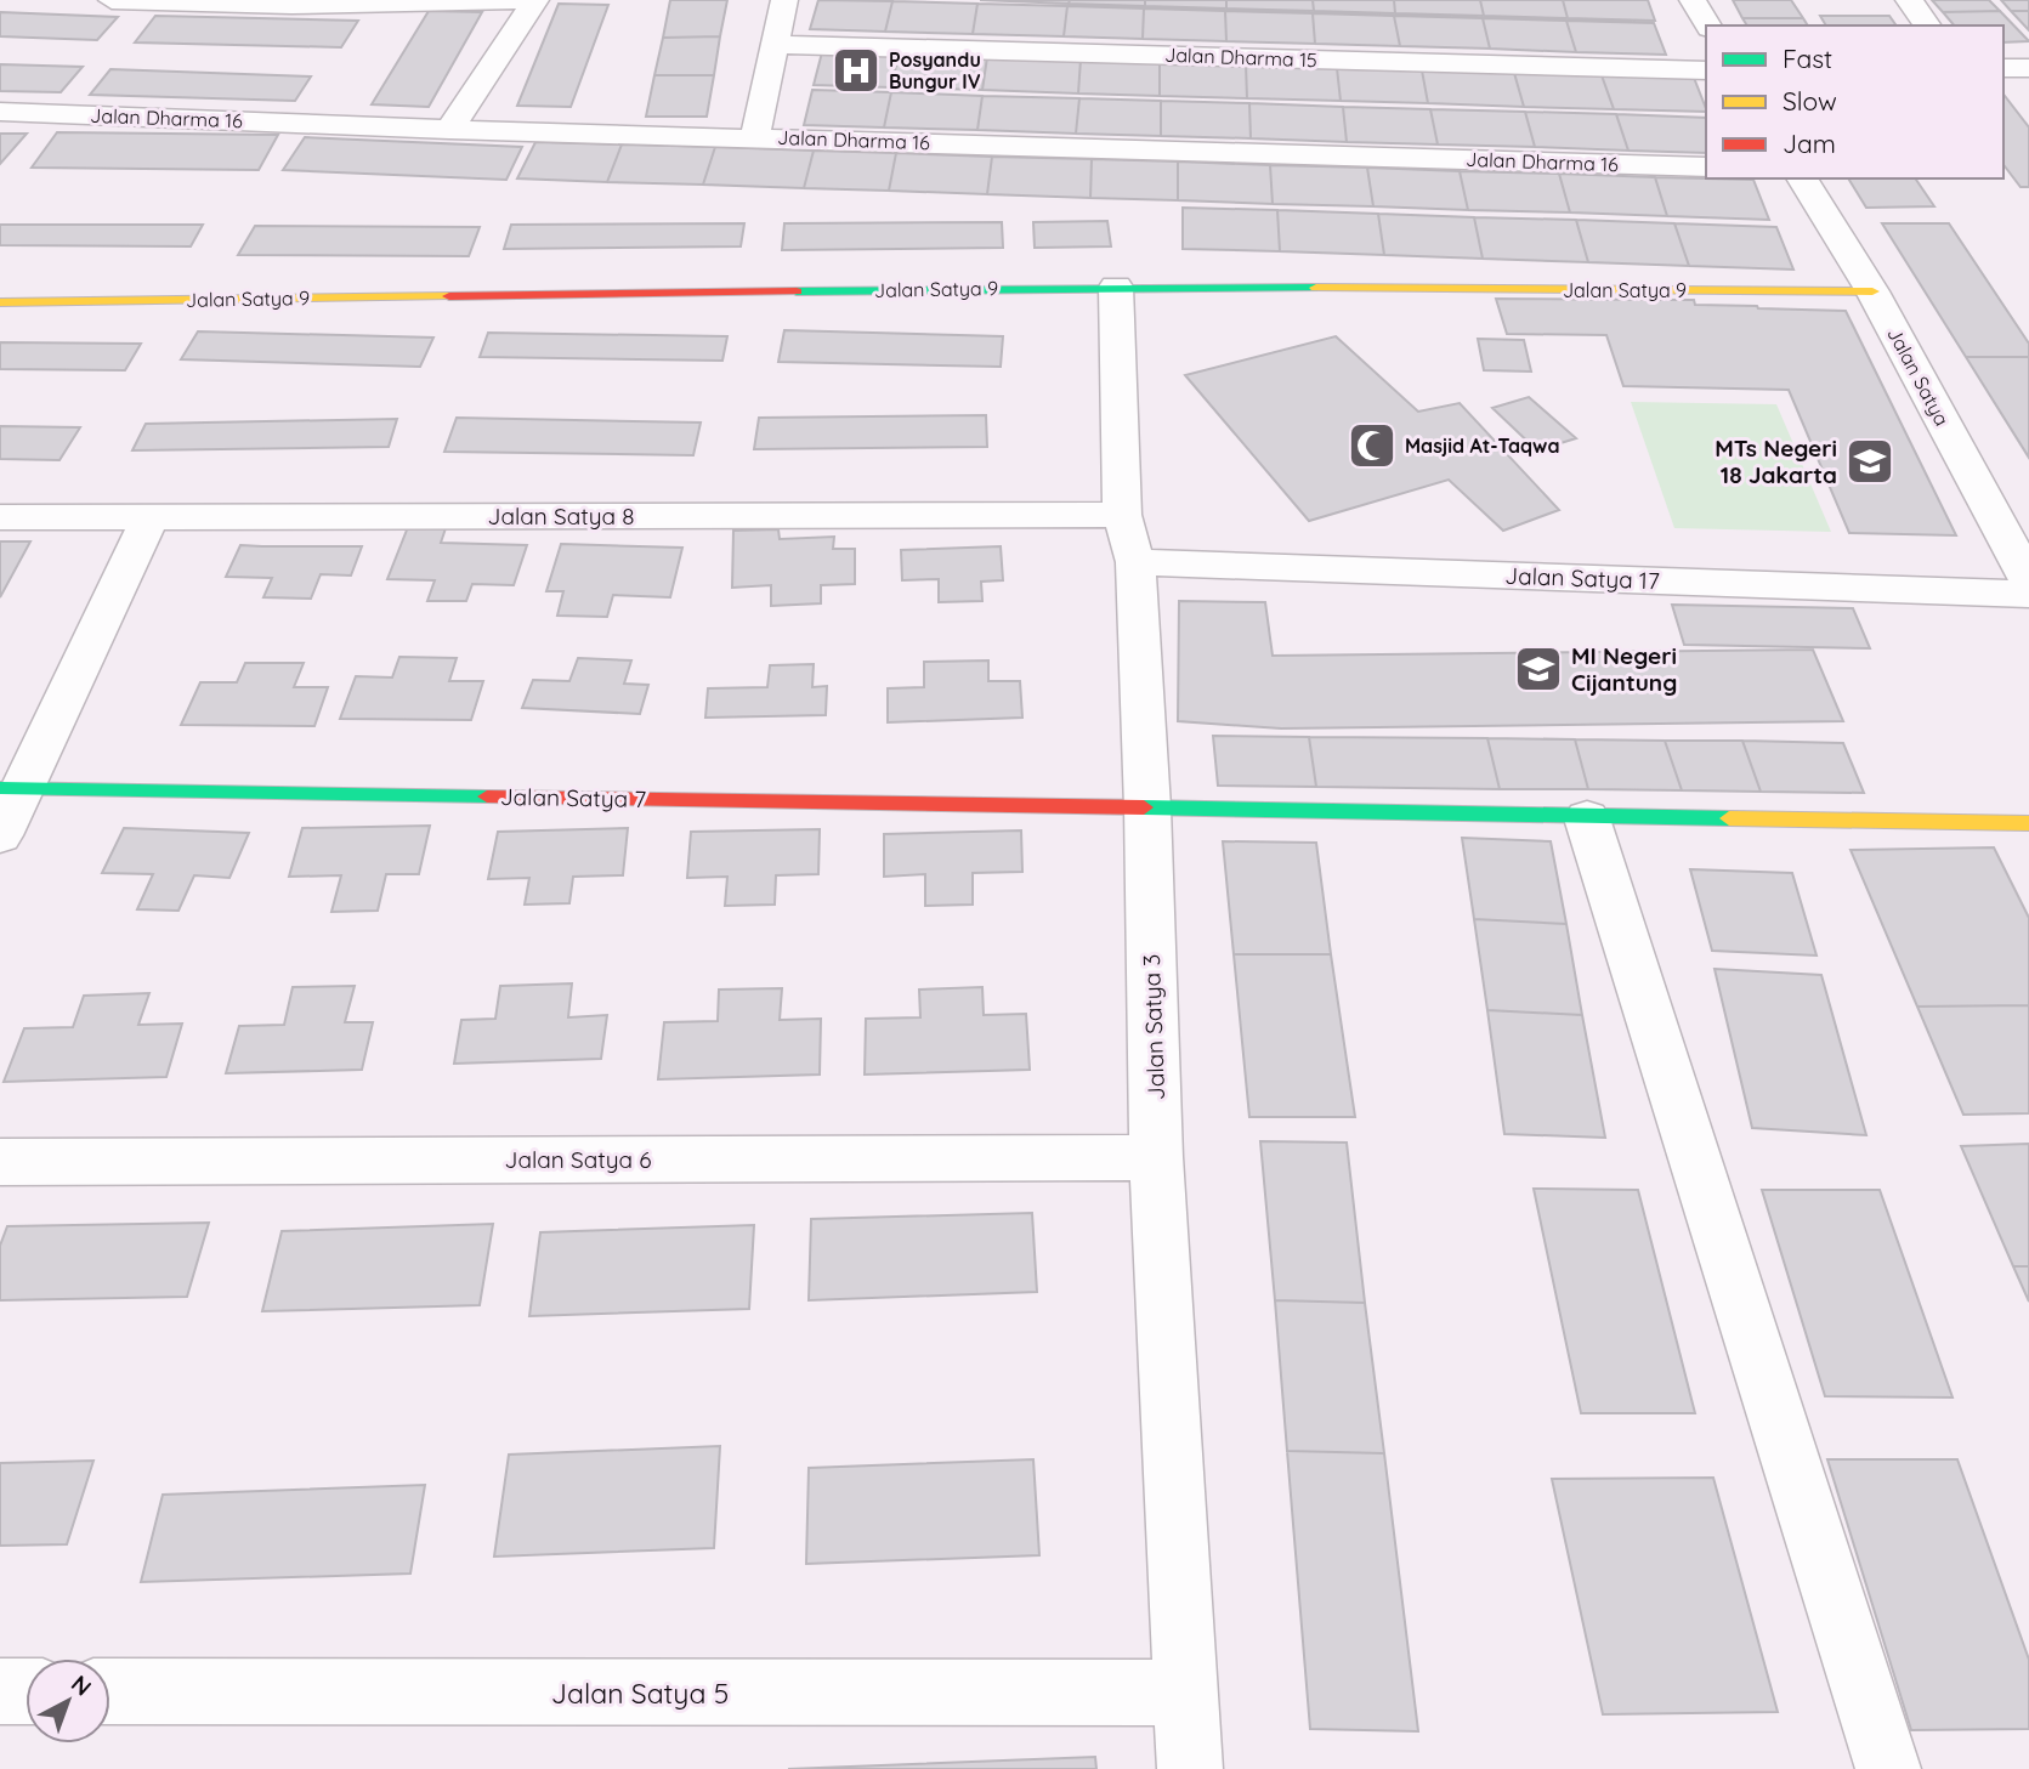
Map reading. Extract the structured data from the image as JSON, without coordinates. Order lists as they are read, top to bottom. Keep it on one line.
{"streets":{"street":["Jalan Dharma 15","Jalan Dharma 16","Jalan Satya 9","Jalan Satya","Jalan Satya 8","Jalan Satya 17","Jalan Satya 7","Jalan Satya 3","Jalan Satya 6","Jalan Satya 5"]},"crossings":[["Jalan Satya 9","Jalan Satya"],["Jalan Satya 9","Jalan Satya 3"],["Jalan Satya 8","Jalan Satya 3"],["Jalan Satya 17","Jalan Satya 3"],["Jalan Satya 7","Jalan Satya 3"],["Jalan Satya 3","Jalan Satya 6"],["Jalan Satya 3","Jalan Satya 5"]],"places":{"hospital":["Posyandu Bungur IV"],"mosque":["Masjid At-Taqwa"],"school or university":["MTs Negeri 18 Jakarta","MI Negeri Cijantung"]},"legend":["Fast","Slow","Jam"],"north":"top right"}
